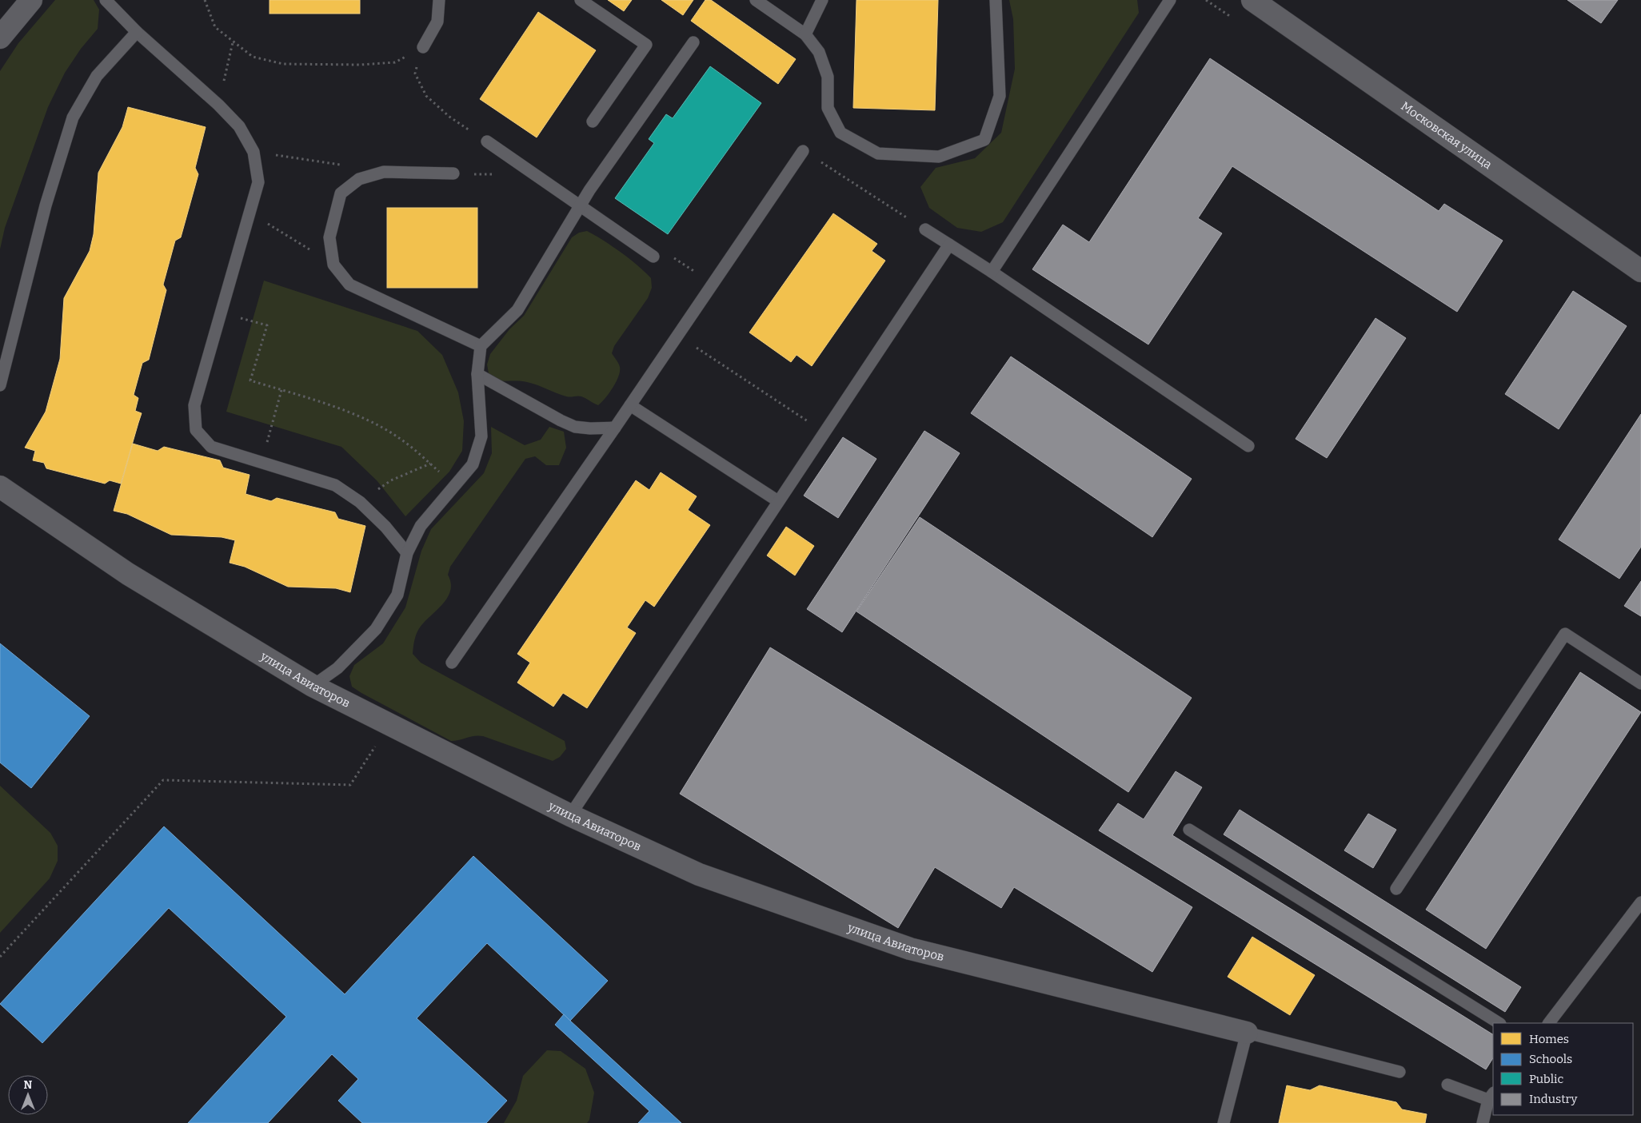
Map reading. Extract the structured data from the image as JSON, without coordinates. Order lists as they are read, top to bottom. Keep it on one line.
{"streets":{"street":["Московская улица","улица Авиаторов"]},"legend":["Homes","Schools","Public","Industry"],"north":"top"}
